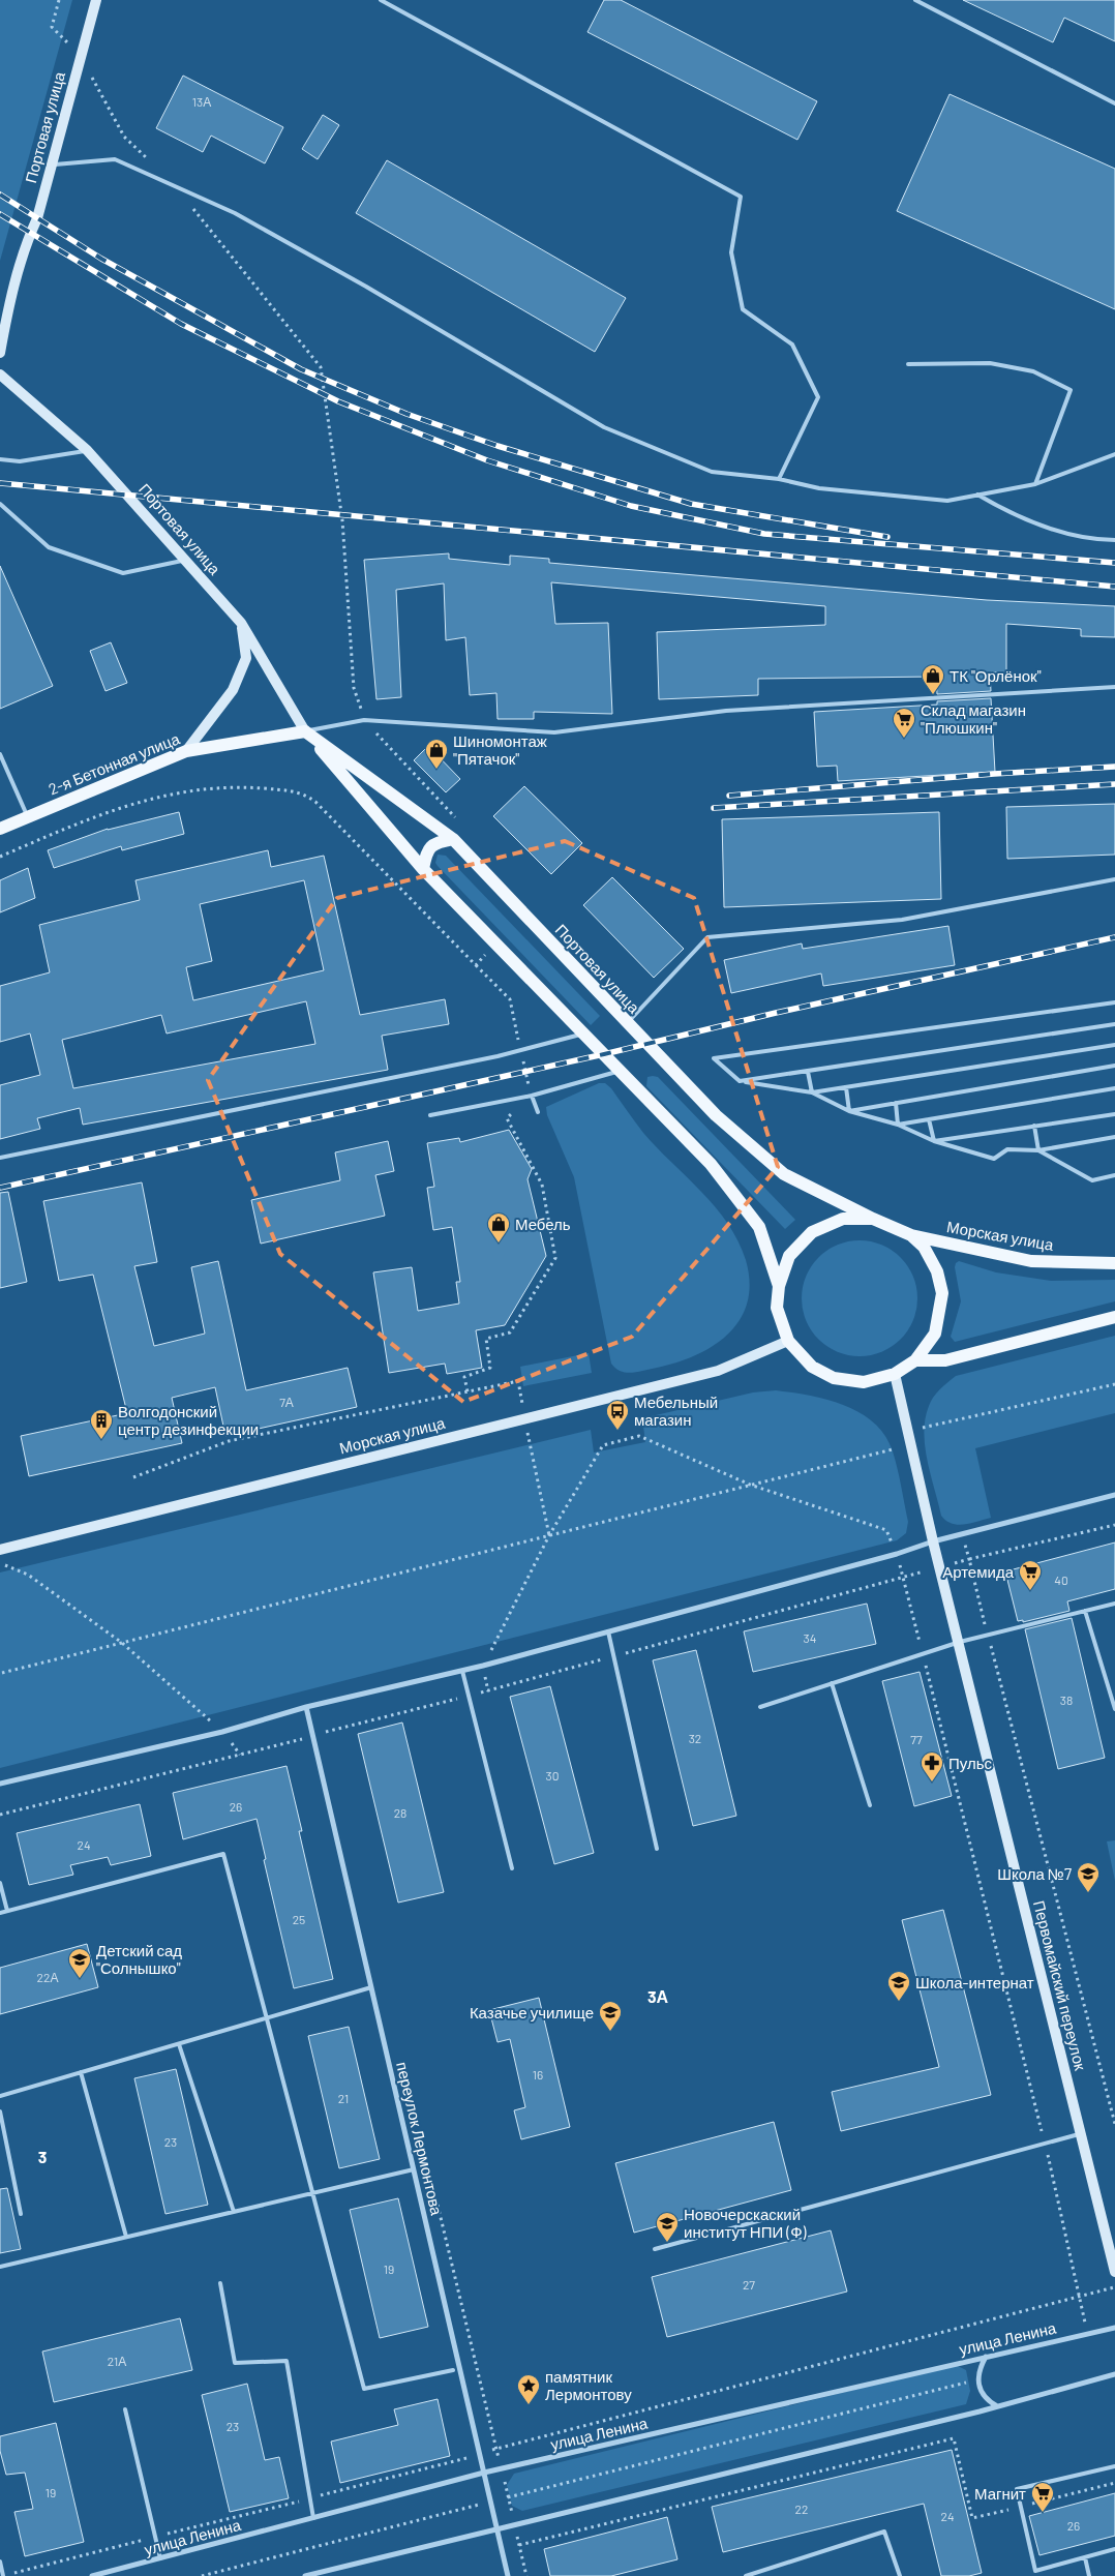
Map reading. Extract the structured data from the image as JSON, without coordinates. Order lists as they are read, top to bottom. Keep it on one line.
{"streets":{"main road":["Портовая улица","2-я Бетонная улица","Морская улица"],"street":["Первомайский переулок","переулок Лермонтова","улица Ленина"]},"crossings":[["Портовая улица","2-я Бетонная улица"],["Портовая улица","Морская улица"],["Портовая улица","Первомайский переулок"],["Морская улица","Первомайский переулок"],["переулок Лермонтова","улица Ленина"]],"districts":["3А","3"],"places":{"shop":["ТК \"Орлёнок\"","Шиномонтаж \"Пятачок\"","Мебель"],"supermarket":["Склад магазин \"Плюшкин\"","Артемида","Магнит"],"bus stop":["Мебельный магазин"],"building":["Волгодонский центр дезинфекции"],"pharmacy":["Пульс"],"school or university":["Школа №7","Детский сад \"Солнышко\"","Школа-интернат","Казачье училище","Новочерскаский институт НПИ (Ф)"],"place":["памятник Лермонтову"]},"house_numbers":["13А","7А","40","34","38","32","77","30","26","28","24","25","22А","16","21","23","19","27","21А","23","19","22","24","26"]}
